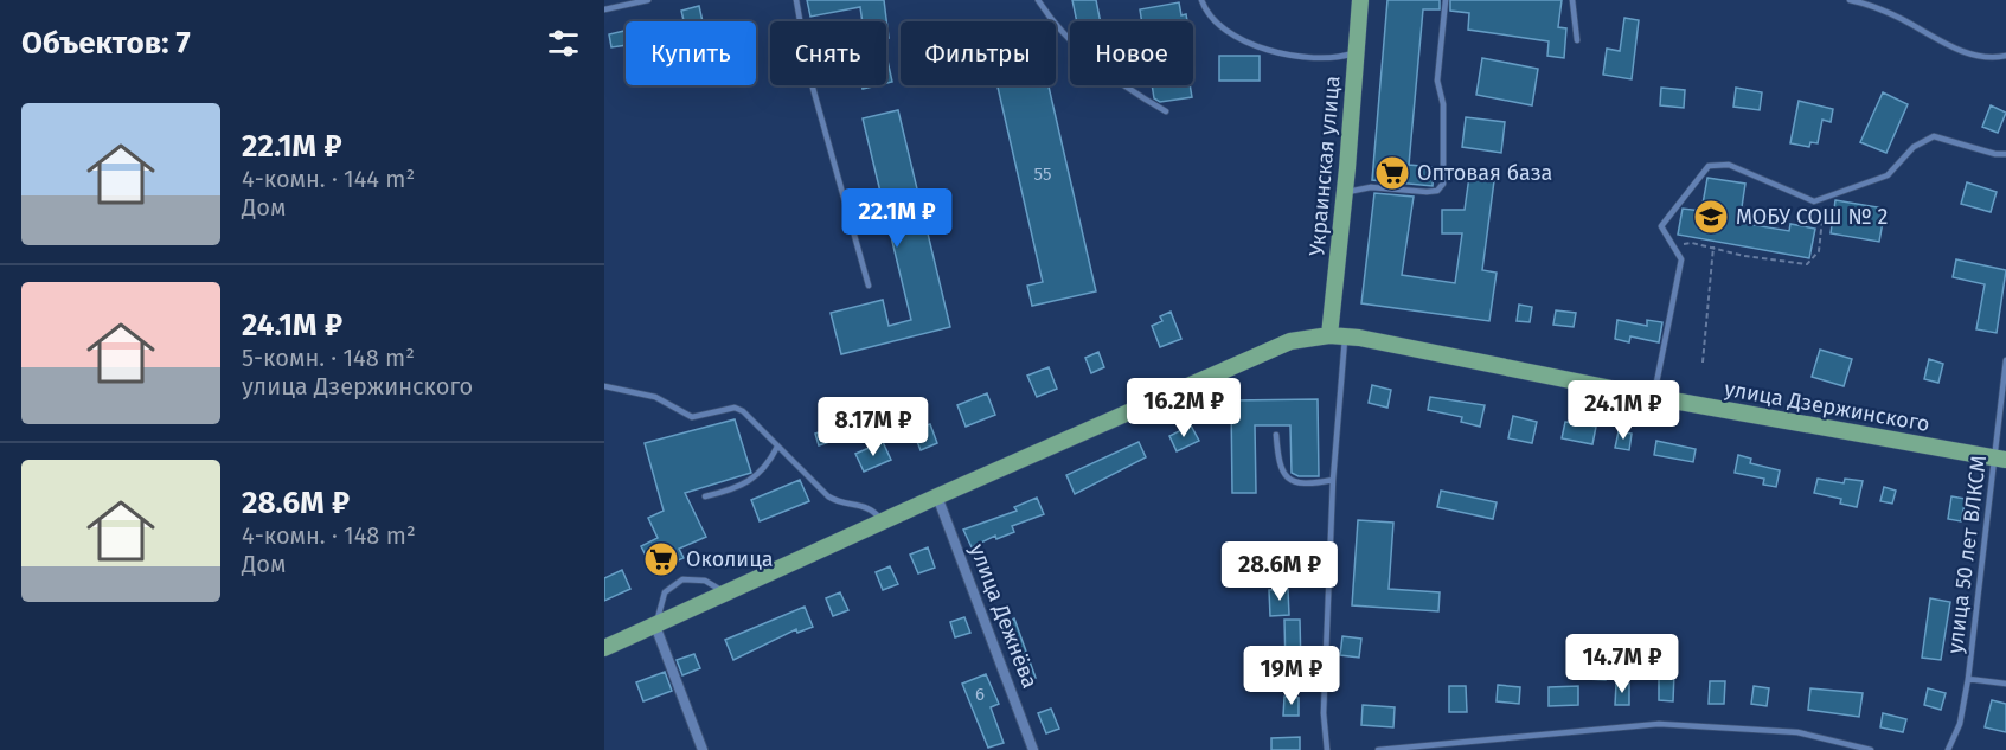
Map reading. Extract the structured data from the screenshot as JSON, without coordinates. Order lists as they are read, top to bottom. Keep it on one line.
{"streets":{"main road":["Украинская улица","улица Дзержинского"],"street":["улица Дежнёва"],"lane":["улица 50 лет ВЛКСМ"]},"crossings":[["Украинская улица","улица Дзержинского"],["улица Дзержинского","улица 50 лет ВЛКСМ"],["улица Дзержинского","улица Дежнёва"]],"places":{"supermarket":["Оптовая база","Околица"],"school or university":["МОБУ СОШ № 2"]},"house_numbers":["55","6"],"page":{"heading":"Объектов: 7","chip":["Купить","Снять","Фильтры","Новое"],"list":[{"name":"22.1M ₽","note":"4-комн. · 144 m² · Дом"},{"name":"24.1M ₽","note":"5-комн. · 148 m² · улица Дзержинского"},{"name":"28.6M ₽","note":"4-комн. · 148 m² · Дом"}],"price":["22.1M ₽","16.2M ₽","24.1M ₽","8.17M ₽","28.6M ₽","14.7M ₽","19M ₽"]}}
